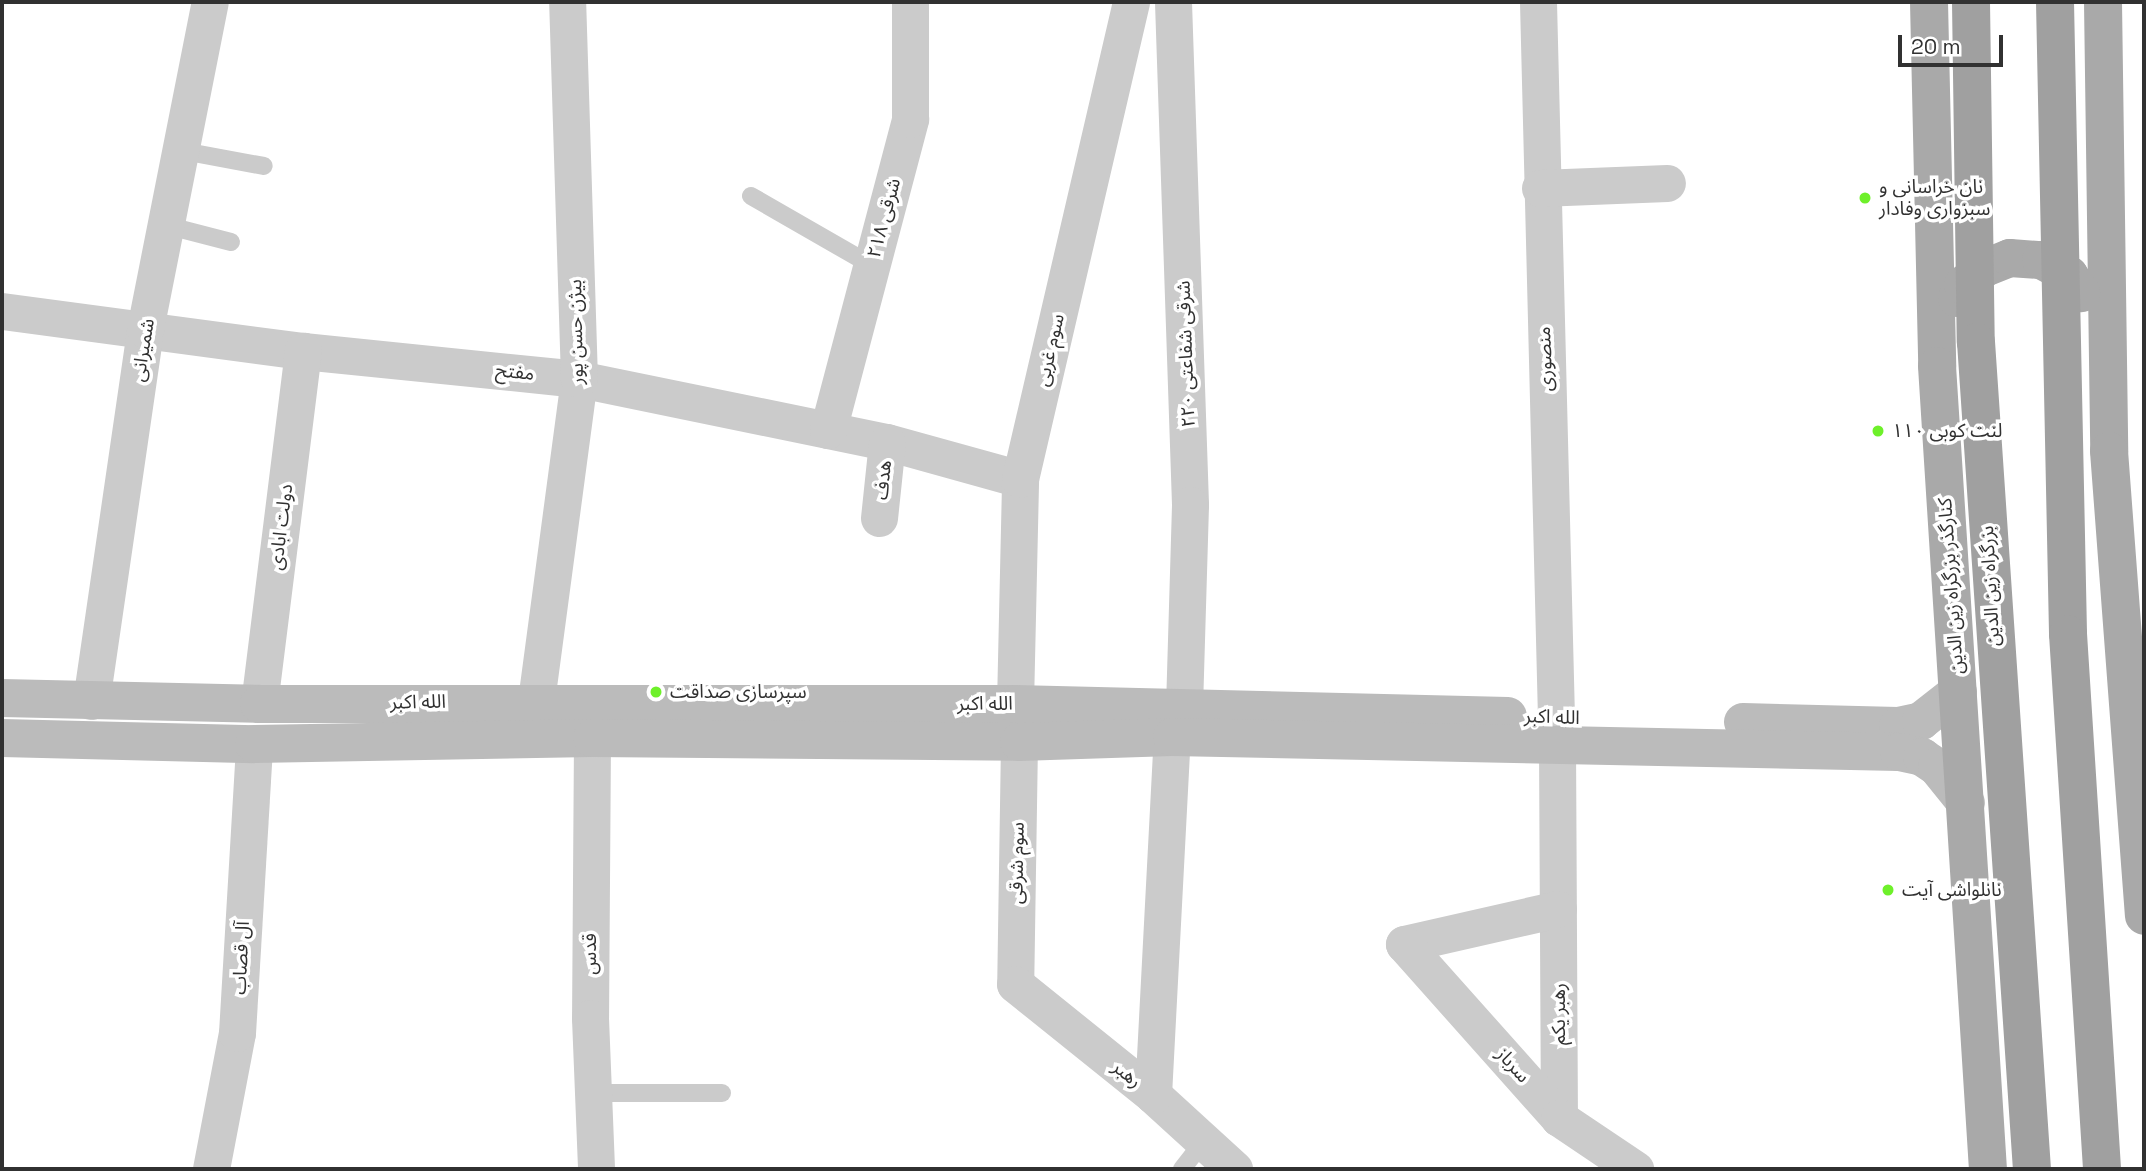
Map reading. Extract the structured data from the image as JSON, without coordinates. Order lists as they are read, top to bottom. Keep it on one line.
{"streets":{"highway":["بزرگراه زین الدین"],"main road":["کنارگذر بزرگراه زین الدین","الله اکبر"],"street":["۲۱۸ شرقی","بیژن حسن پور","شمیرانی","سوم غربی","۲۲۰ شرقی شفاعتی","منصوری","مفتح","هدف","دولت ابادی","سوم شرقی","قدس","آل قصاب","رهبر یکم","سرباز","رهبر"]},"crossings":[["۲۱۸ شرقی","مفتح"],["بیژن حسن پور","مفتح"],["بیژن حسن پور","الله اکبر"],["شمیرانی","مفتح"],["شمیرانی","الله اکبر"],["سوم غربی","مفتح"],["سوم غربی","الله اکبر"],["۲۲۰ شرقی شفاعتی","الله اکبر"],["۲۲۰ شرقی شفاعتی","رهبر"],["منصوری","الله اکبر"],["منصوری","رهبر یکم"],["مفتح","هدف"],["مفتح","دولت ابادی"],["دولت ابادی","الله اکبر"],["کنارگذر بزرگراه زین الدین","الله اکبر"],["الله اکبر","قدس"],["الله اکبر","رهبر یکم"],["سوم شرقی","رهبر"],["رهبر یکم","سرباز"]],"places":["نان خراسانی و سبزواری وفادار","لنت کوبی ۱۱۰","سپرسازی صداقت","نانلواشی آیت"],"scale_bar":"20 m"}
